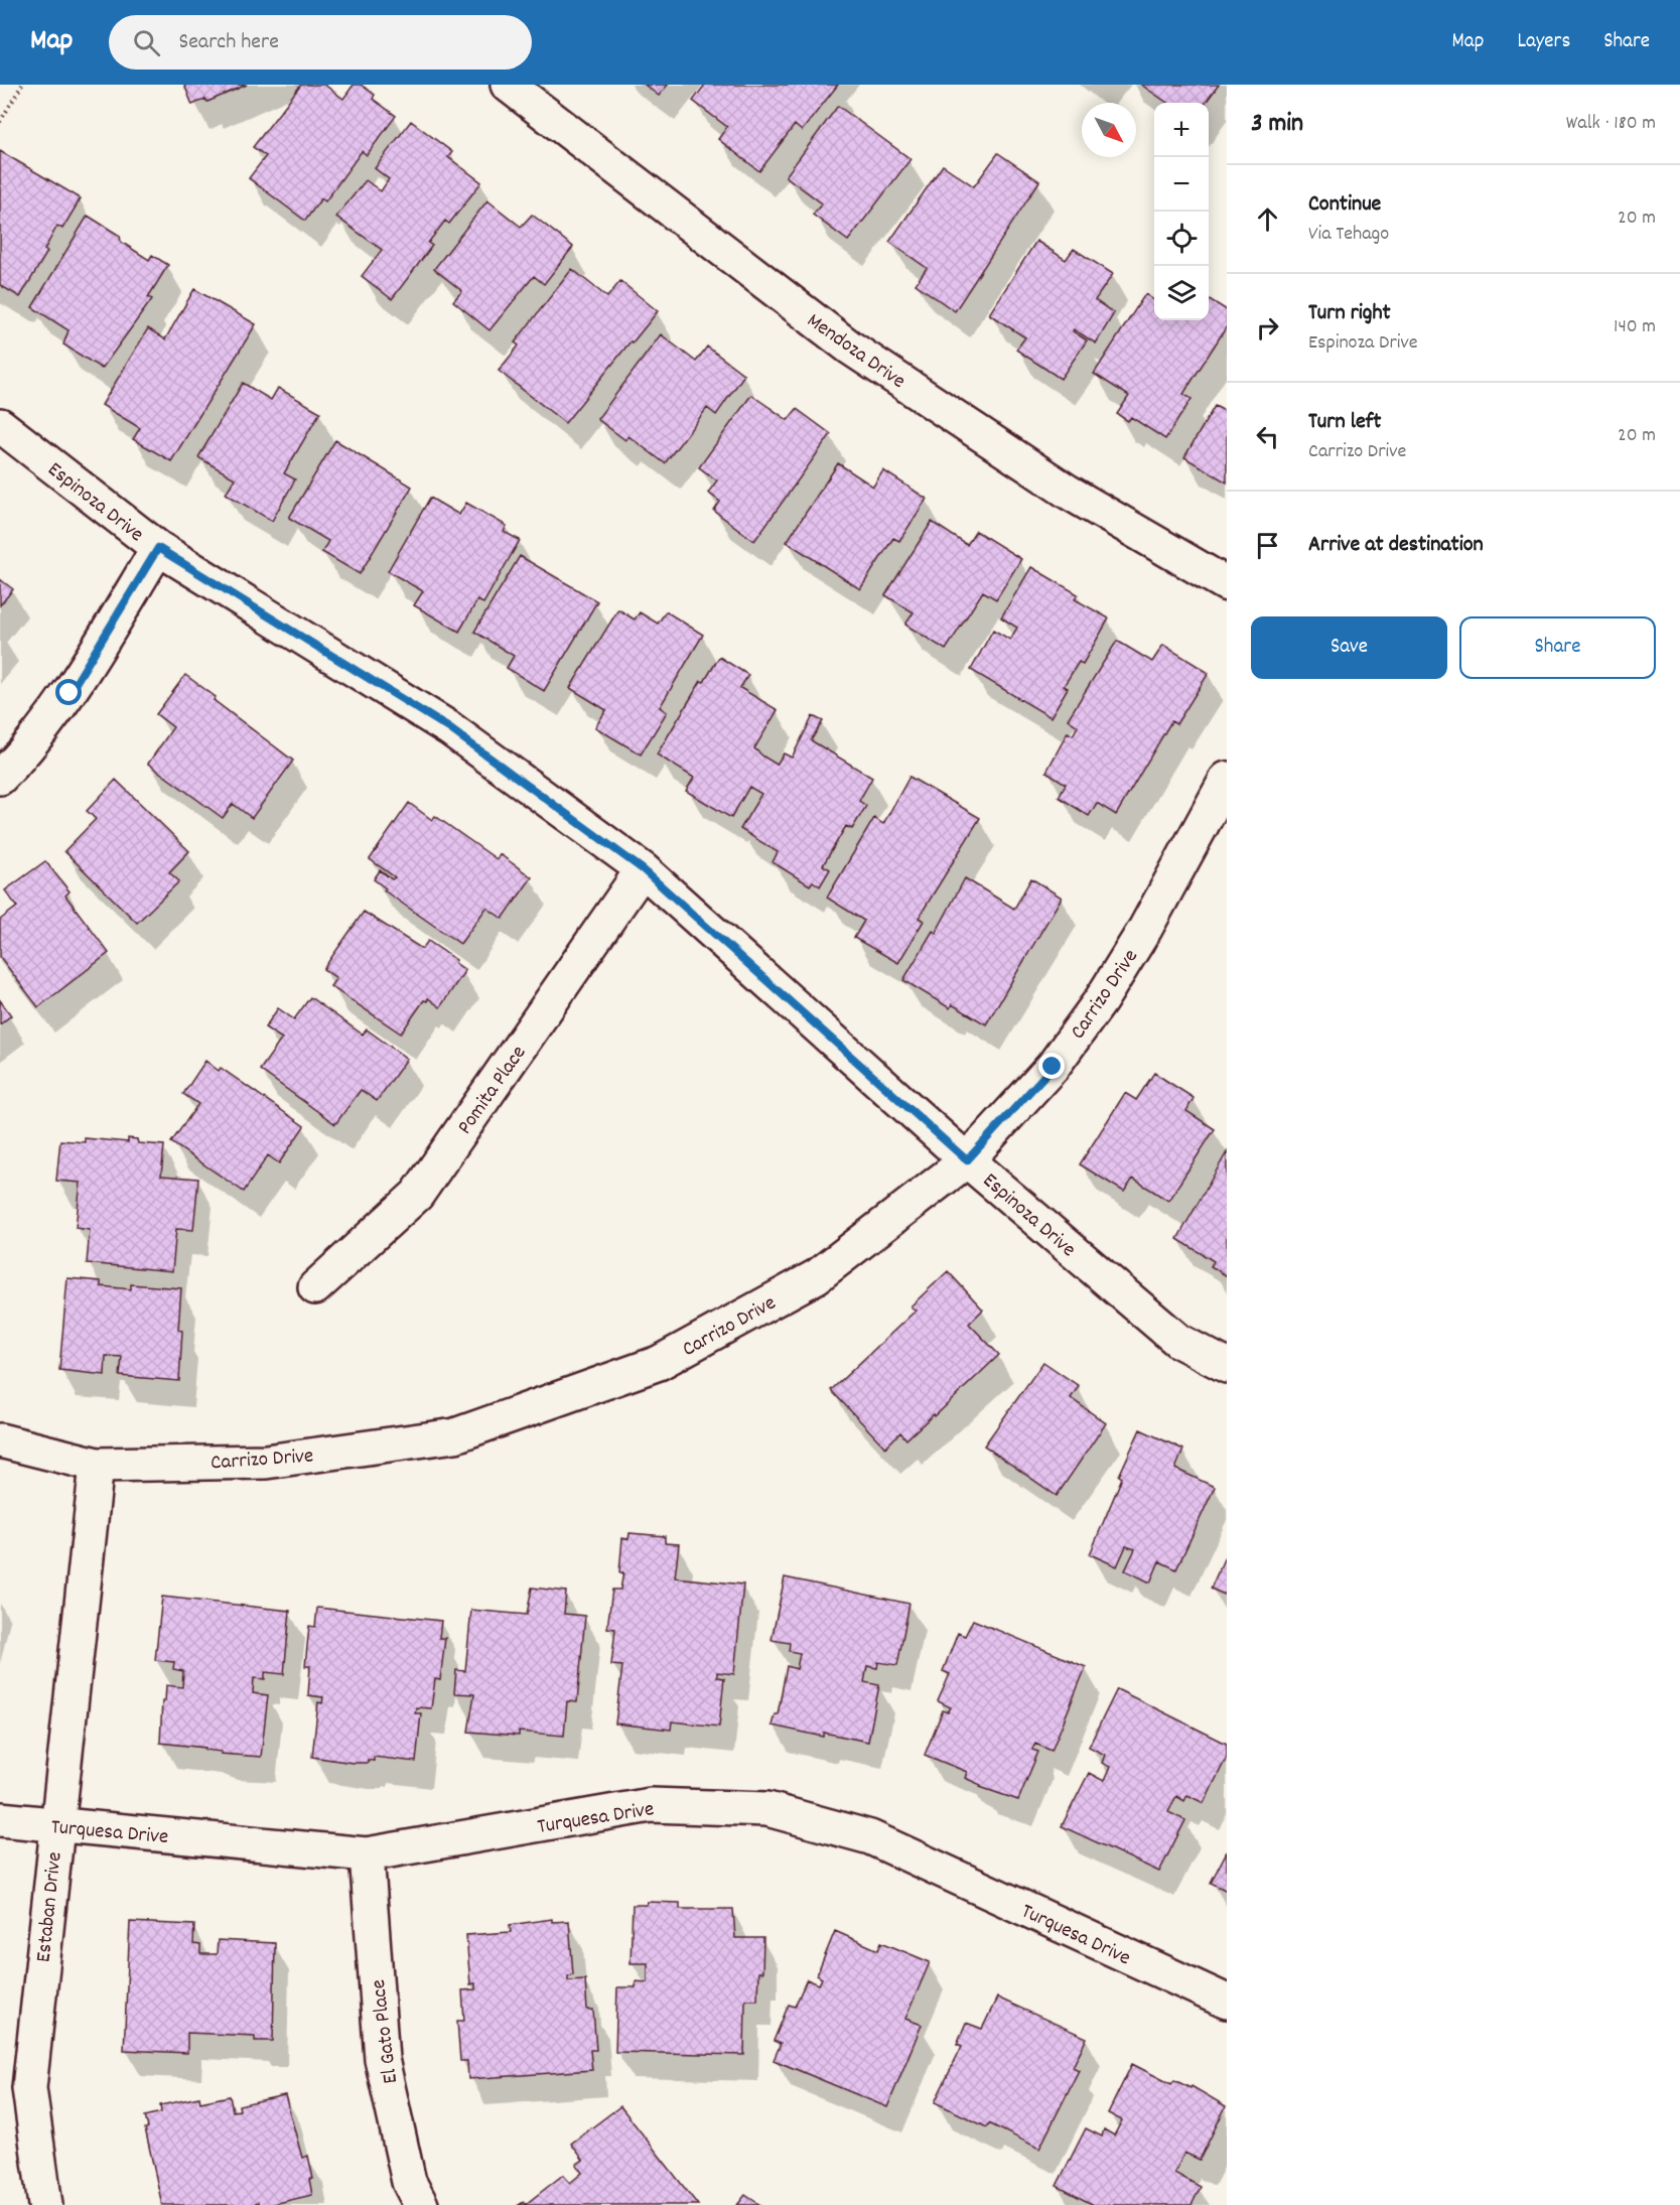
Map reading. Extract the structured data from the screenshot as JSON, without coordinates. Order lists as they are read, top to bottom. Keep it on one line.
{"streets":{"street":["Mendoza Drive","Espinoza Drive","Carrizo Drive","Pomita Place","Turquesa Drive","Estaban Drive","El Gato Place"]},"crossings":[["Espinoza Drive","Carrizo Drive"],["Espinoza Drive","Pomita Place"],["Carrizo Drive","Estaban Drive"],["Turquesa Drive","Estaban Drive"],["Turquesa Drive","El Gato Place"]],"north":"bottom right","page":{"header":"Map","search":"Search here","nav":["Map","Layers","Share"],"heading":["3 min","Walk · 180 m"],"map_buttons":["+","−"],"list":[["Continue","Via Tehago","20 m"],["Turn right","Espinoza Drive","140 m"],["Turn left","Carrizo Drive","20 m"],"Arrive at destination"],"buttons":["Save","Share"]}}
